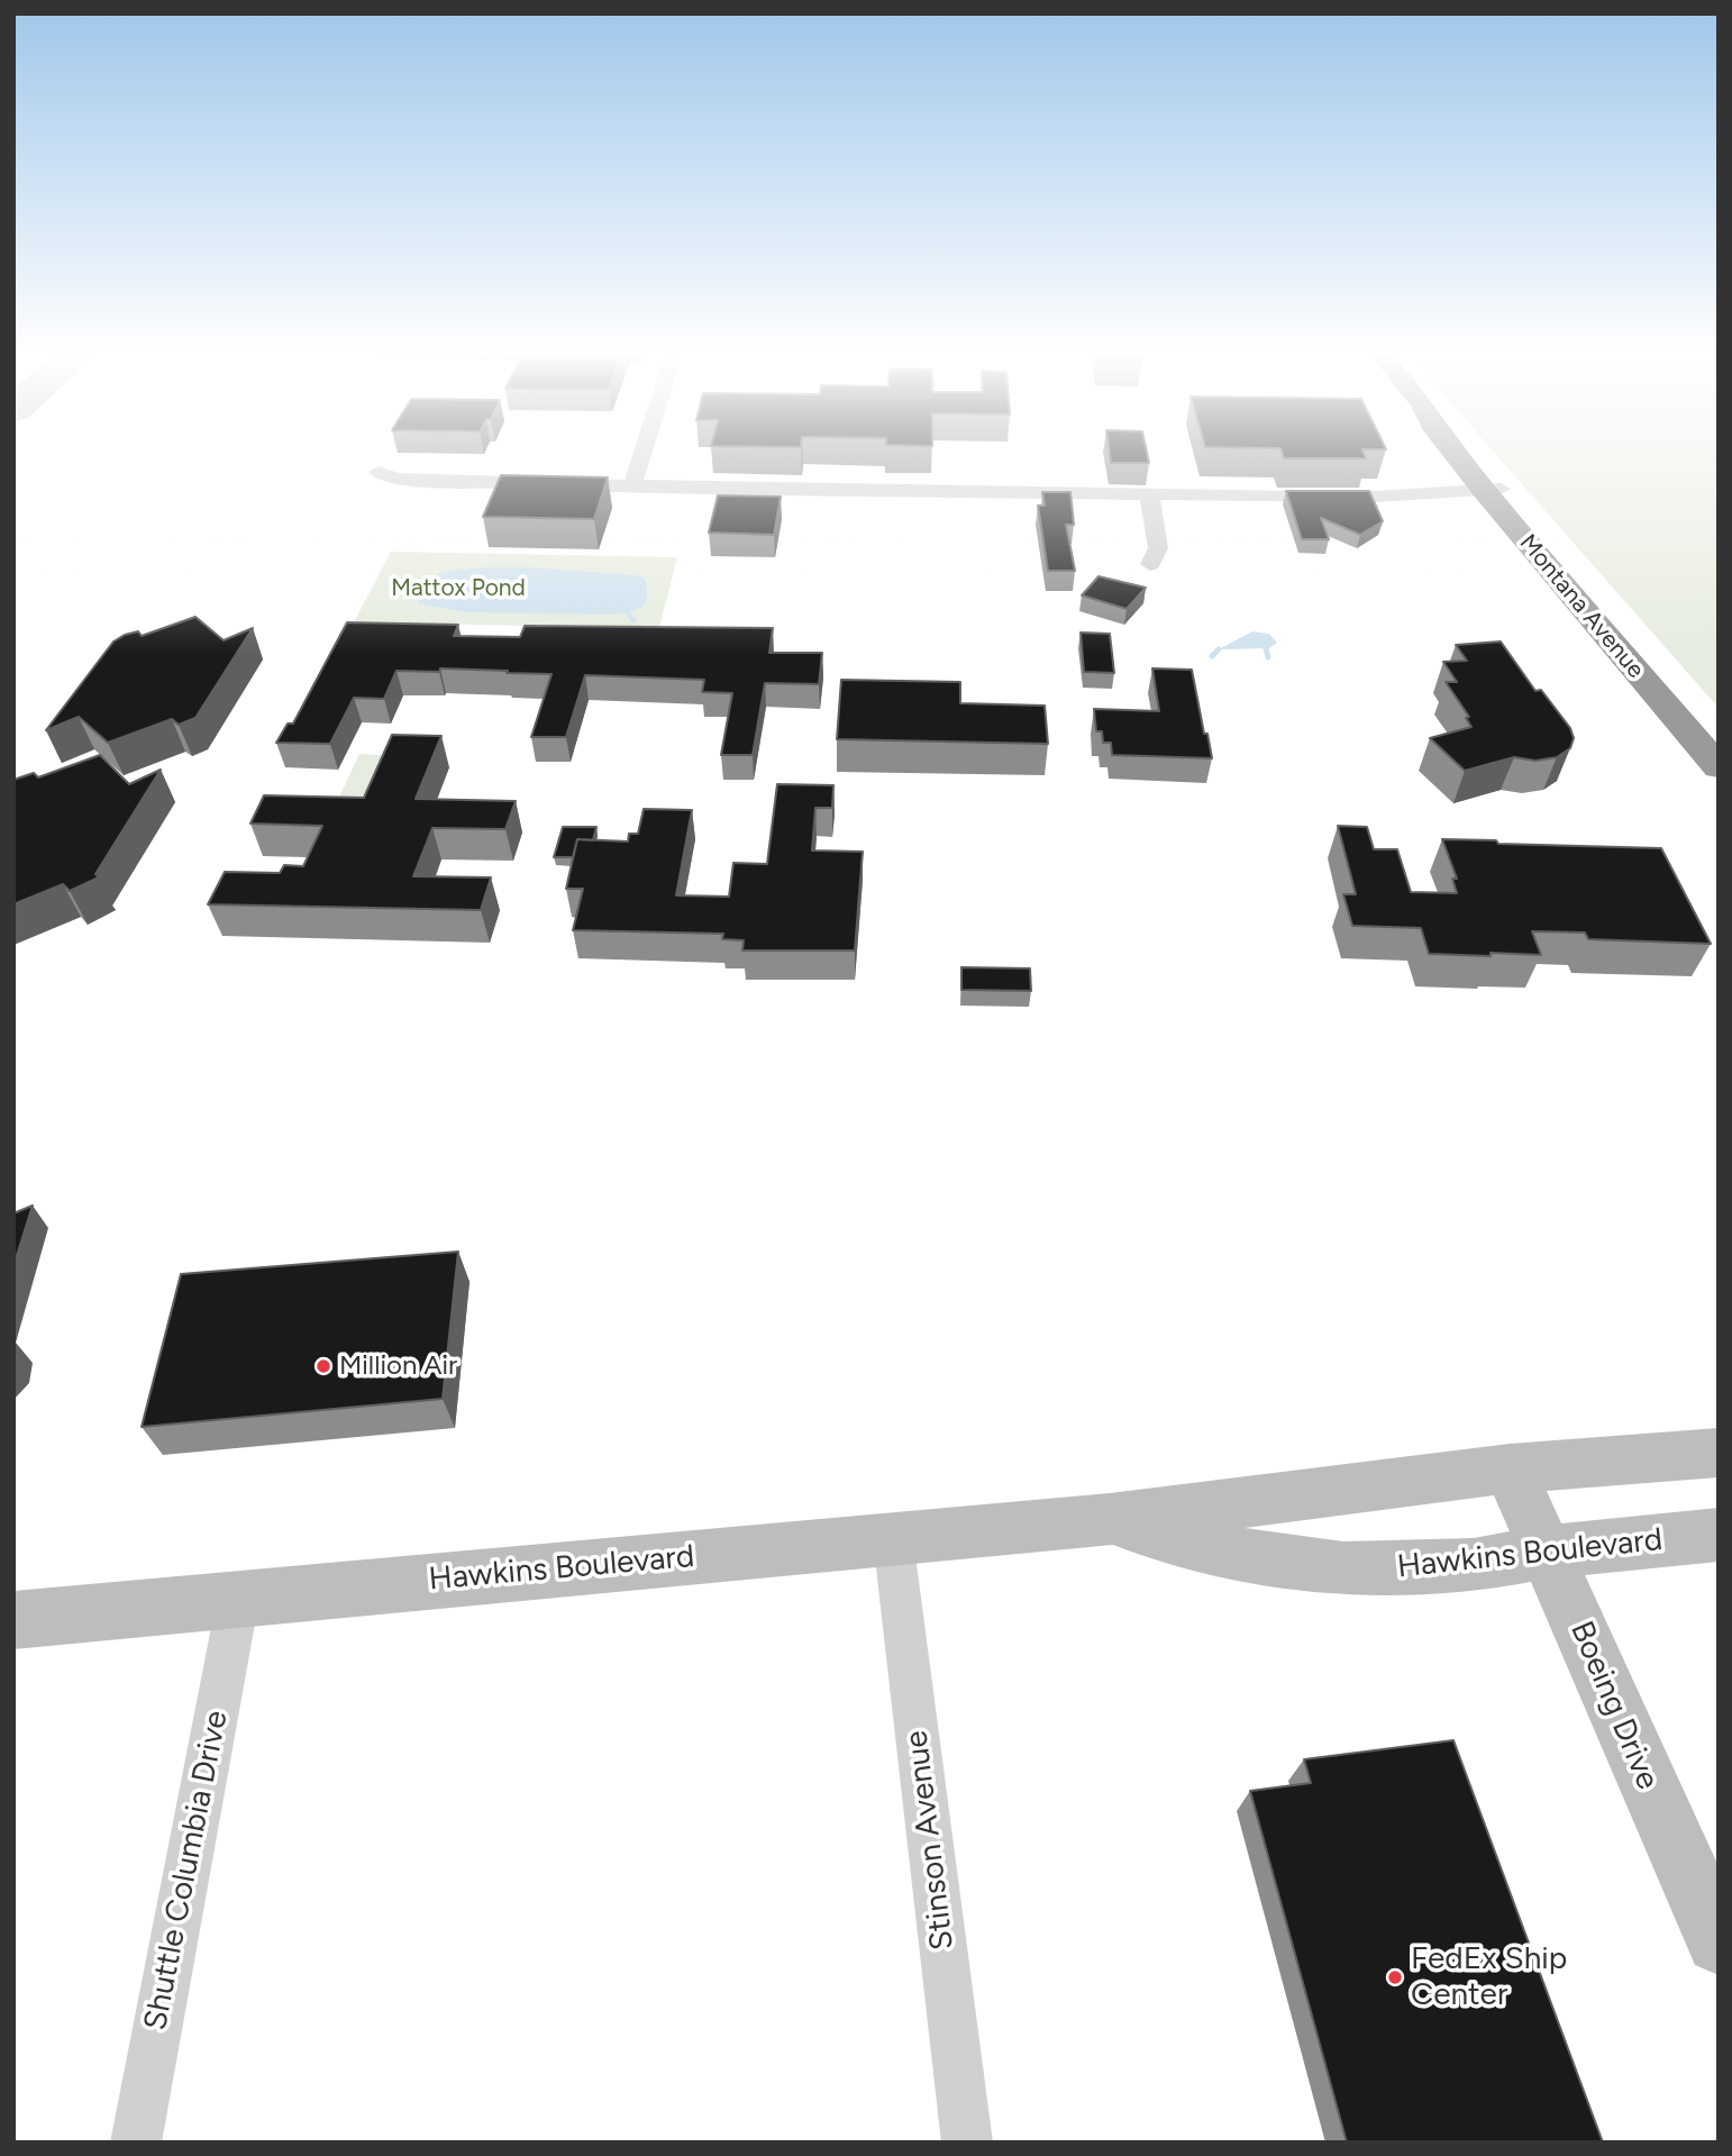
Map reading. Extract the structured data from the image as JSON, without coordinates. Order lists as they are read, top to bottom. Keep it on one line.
{"streets":{"highway":["Montana Avenue"],"street":["Hawkins Boulevard","Boeing Drive","Stinson Avenue","Shuttle Columbia Drive"]},"crossings":[["Hawkins Boulevard","Boeing Drive"],["Hawkins Boulevard","Stinson Avenue"],["Hawkins Boulevard","Shuttle Columbia Drive"]],"parks":["Mattox Pond"],"places":["Million Air","FedEx Ship Center"]}
